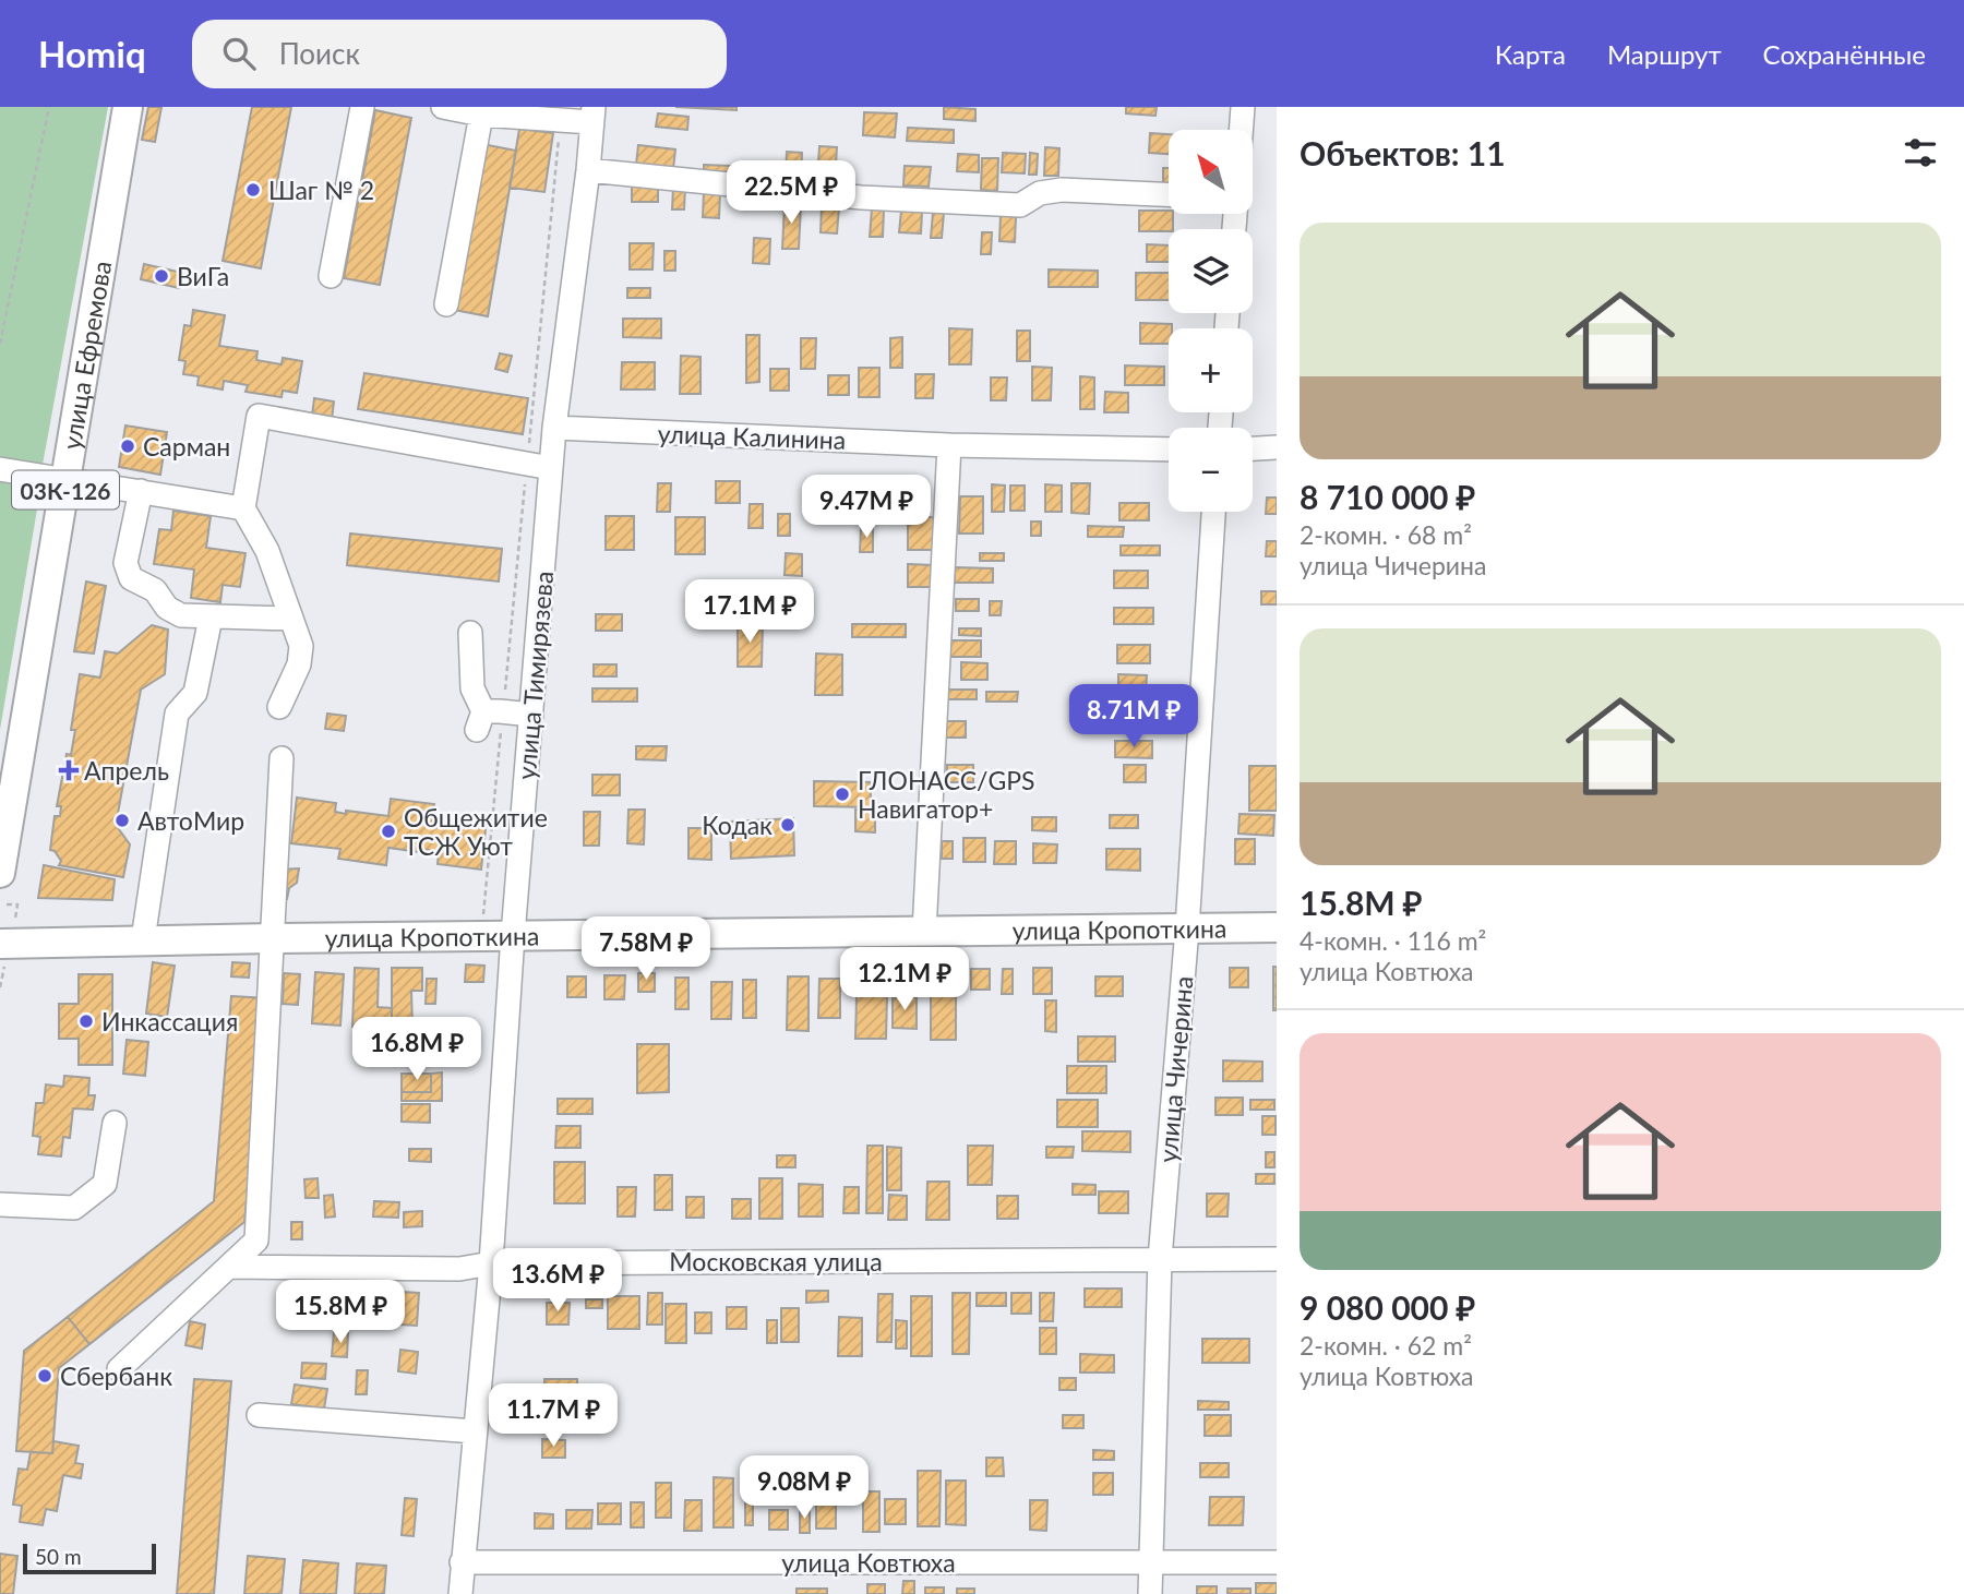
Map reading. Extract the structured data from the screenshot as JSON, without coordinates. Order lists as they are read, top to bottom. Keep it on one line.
{"streets":{"main road":["улица Ефремова","03К-126","улица Кропоткина"],"street":["улица Калинина","улица Тимирязева","улица Чичерина","Московская улица","улица Ковтюха"]},"crossings":[["улица Калинина","улица Тимирязева"],["улица Тимирязева","улица Кропоткина"],["улица Тимирязева","Московская улица"],["улица Тимирязева","улица Ковтюха"],["улица Кропоткина","улица Чичерина"],["улица Чичерина","Московская улица"],["улица Чичерина","улица Ковтюха"]],"places":{"other":["Шаг № 2","ВиГа","Сарман","ГЛОНАСС/GPS Навигатор+","АвтоМир","Кодак","Общежитие ТСЖ Уют","Инкассация","Сбербанк"],"health":["Апрель"]},"scale_bar":"50 m","north":"top left","page":{"header":"Homiq","search":"Поиск","nav":["Карта","Маршрут","Сохранённые"],"heading":"Объектов: 11","map_buttons":["+","−"],"price":["22.5M ₽","9.47M ₽","17.1M ₽","8.71M ₽","7.58M ₽","12.1M ₽","16.8M ₽","13.6M ₽","15.8M ₽","11.7M ₽","9.08M ₽"],"list":[{"name":"8 710 000 ₽","note":"2-комн. · 68 m² · улица Чичерина"},{"name":"15.8M ₽","note":"4-комн. · 116 m² · улица Ковтюха"},{"name":"9 080 000 ₽","note":"2-комн. · 62 m² · улица Ковтюха"}],"scale":"50 m"}}
